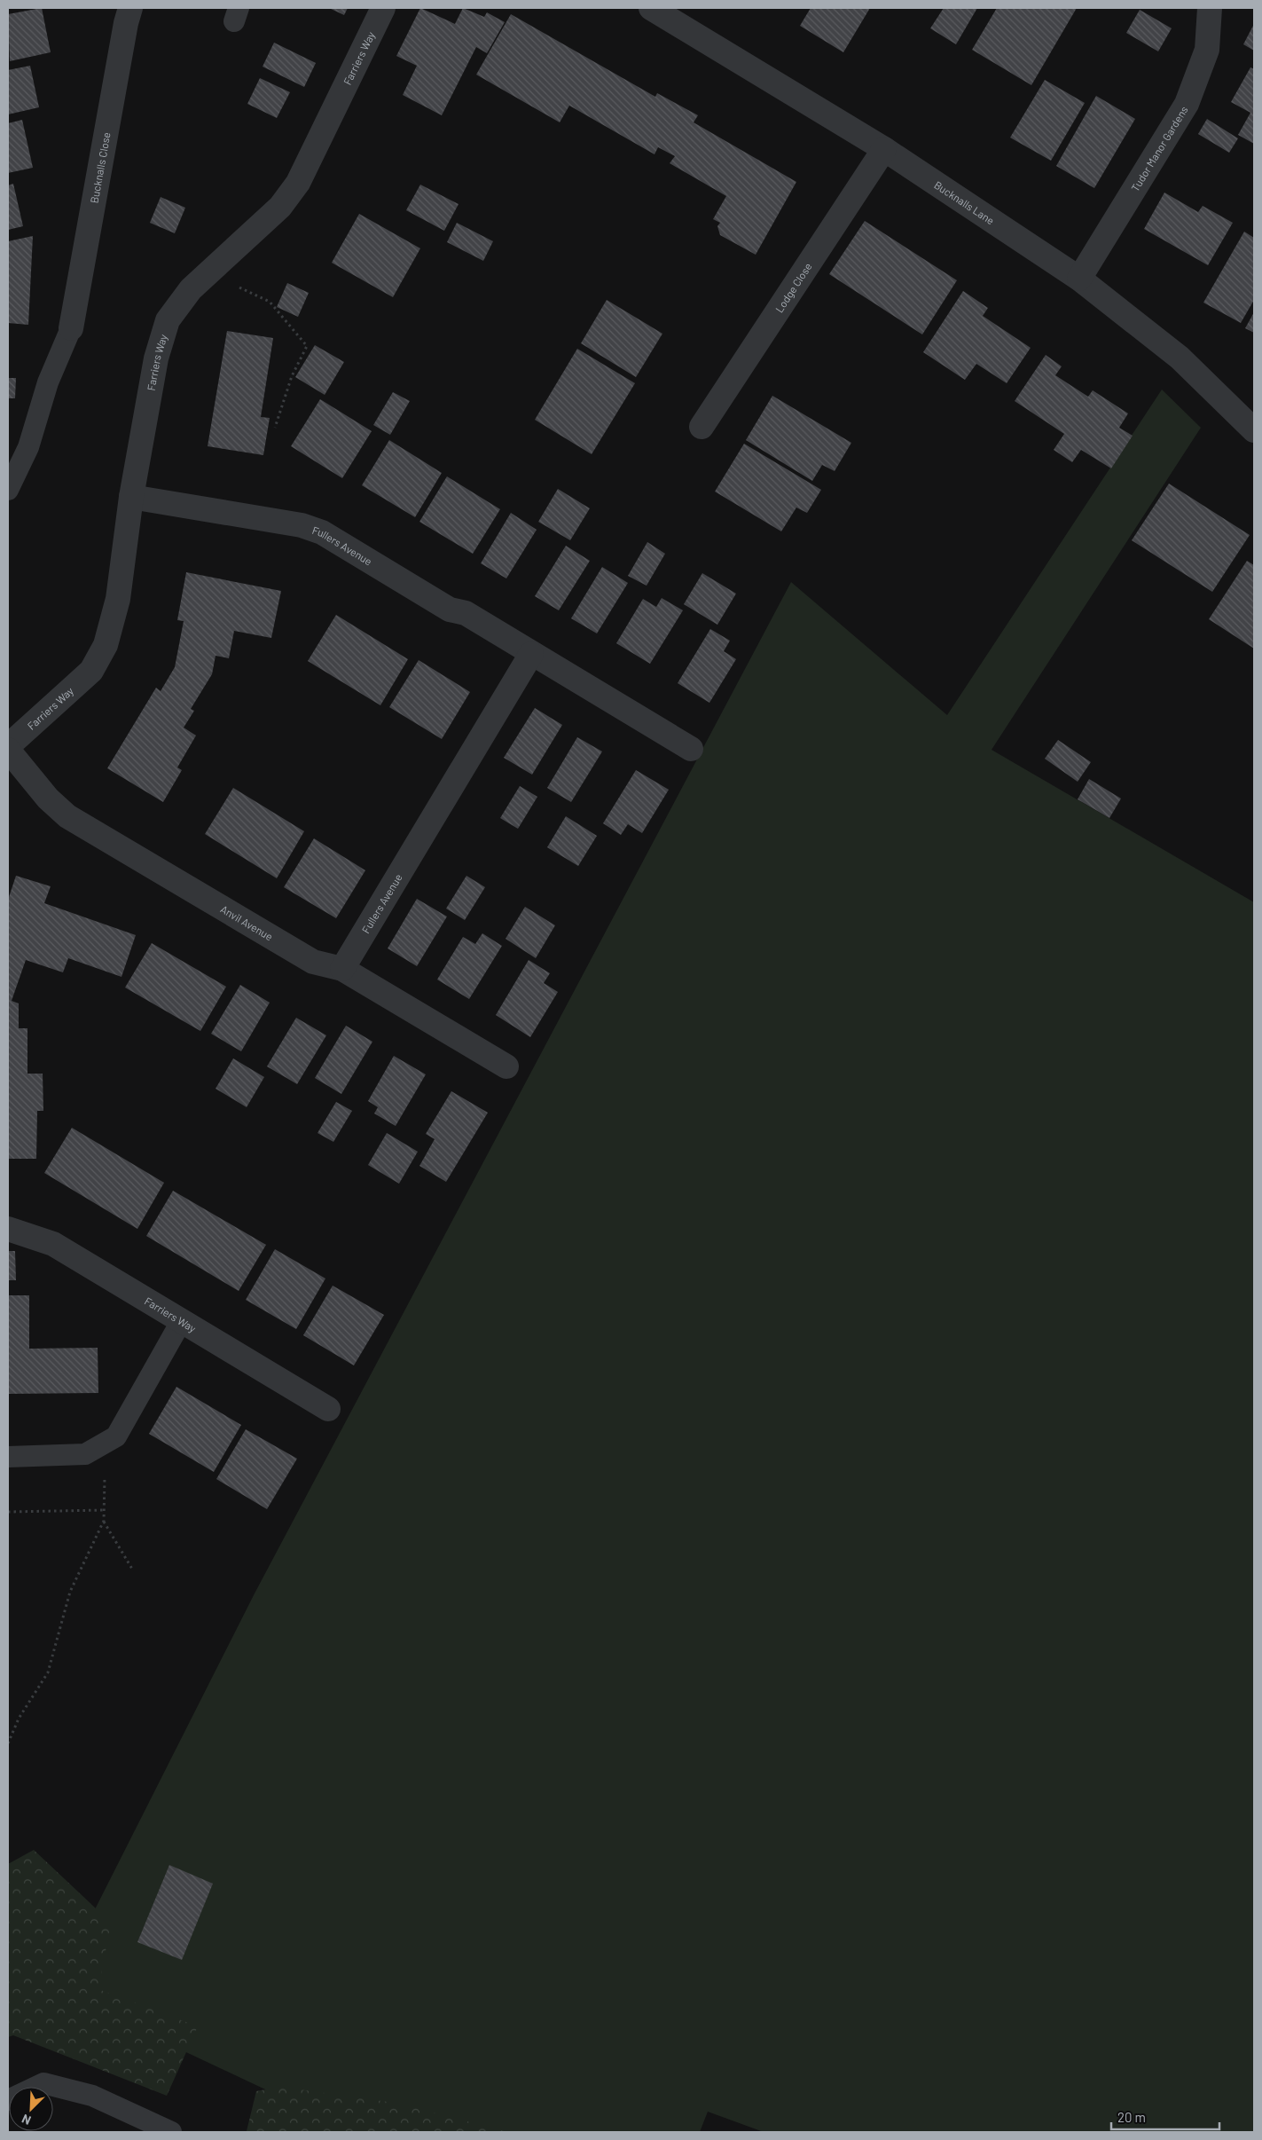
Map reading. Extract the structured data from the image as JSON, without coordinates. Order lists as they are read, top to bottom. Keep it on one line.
{"streets":{"street":["Farriers Way","Tudor Manor Gardens","Bucknalls Close","Bucknalls Lane","Lodge Close","Fullers Avenue","Anvil Avenue"]},"crossings":[["Farriers Way","Fullers Avenue"],["Tudor Manor Gardens","Bucknalls Lane"],["Bucknalls Lane","Lodge Close"],["Fullers Avenue","Anvil Avenue"]],"scale_bar":"20 m","north":"bottom left"}
